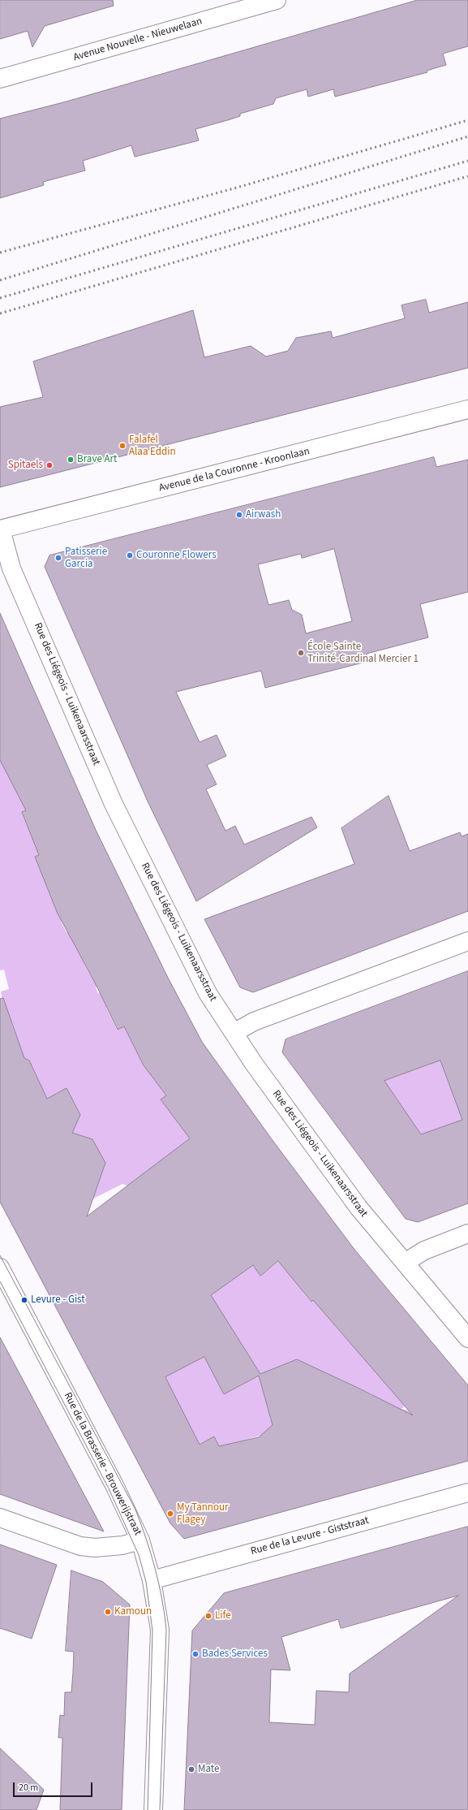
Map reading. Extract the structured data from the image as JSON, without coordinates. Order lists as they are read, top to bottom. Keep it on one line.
{"streets":{"street":["Avenue Nouvelle - Nieuwelaan","Avenue de la Couronne - Kroonlaan","Rue des Liégeois - Luikenaarsstraat","Rue de la Brasserie - Brouwerijstraat","Rue de la Levure - Giststraat"]},"crossings":[["Avenue de la Couronne - Kroonlaan","Rue des Liégeois - Luikenaarsstraat"],["Rue de la Brasserie - Brouwerijstraat","Rue de la Levure - Giststraat"]],"places":["Falafel Alaa Eddin","Brave Art","Spitaels","Airwash","Couronne Flowers","Patisserie Garcia","École Sainte Trinité-Cardinal Mercier 1","Levure - Gist","My Tannour Flagey","Kamoun","Life","Bades Services","Mate"],"scale_bar":"20 m"}
